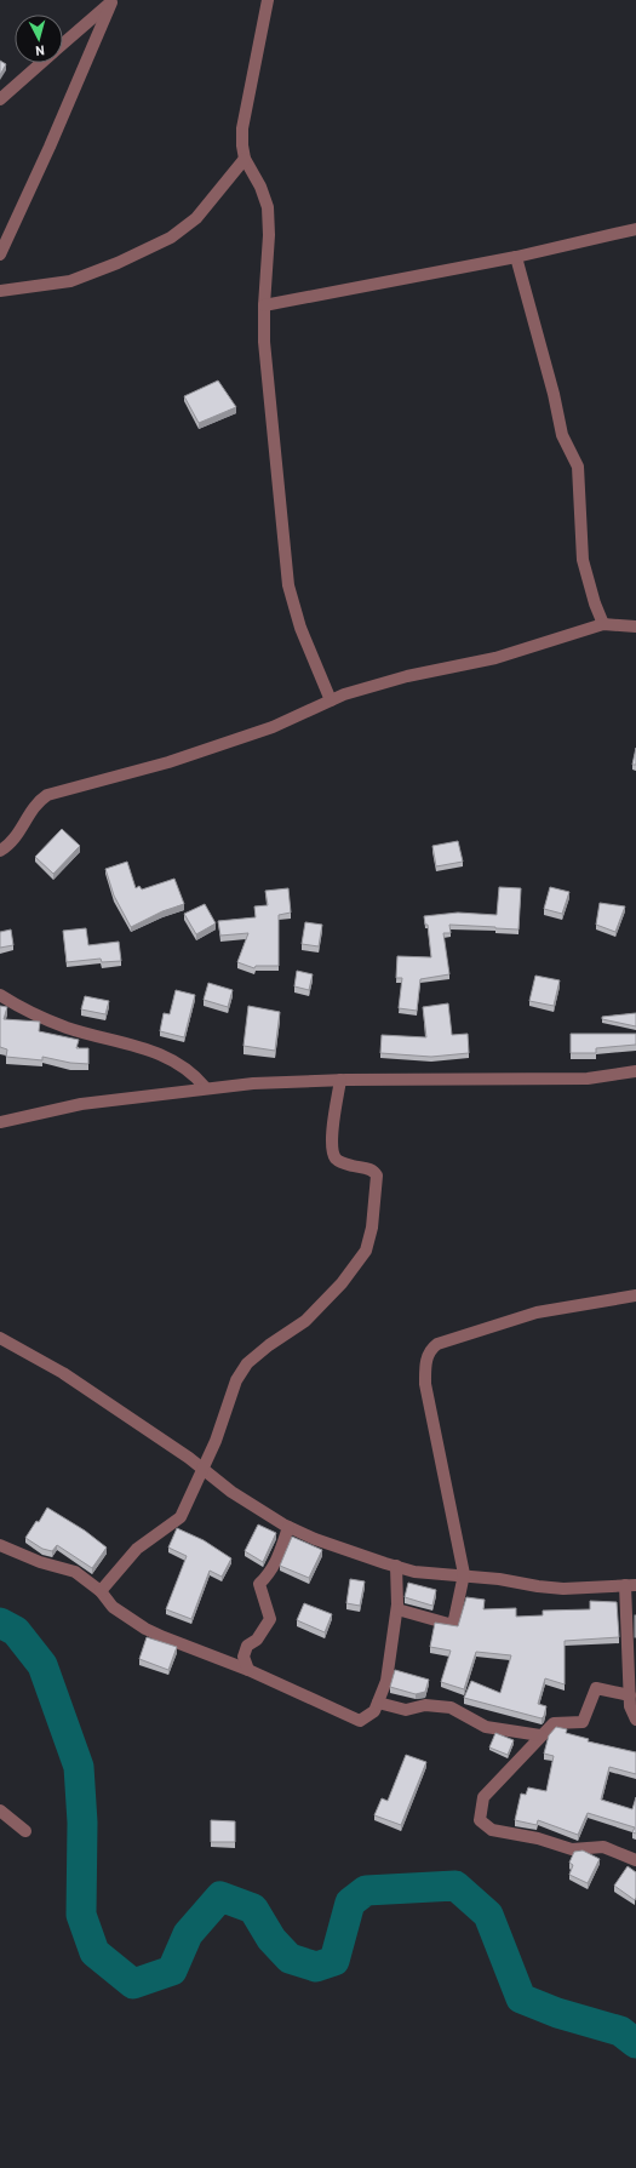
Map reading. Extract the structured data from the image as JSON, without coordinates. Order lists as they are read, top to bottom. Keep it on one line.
{"north":"bottom"}
